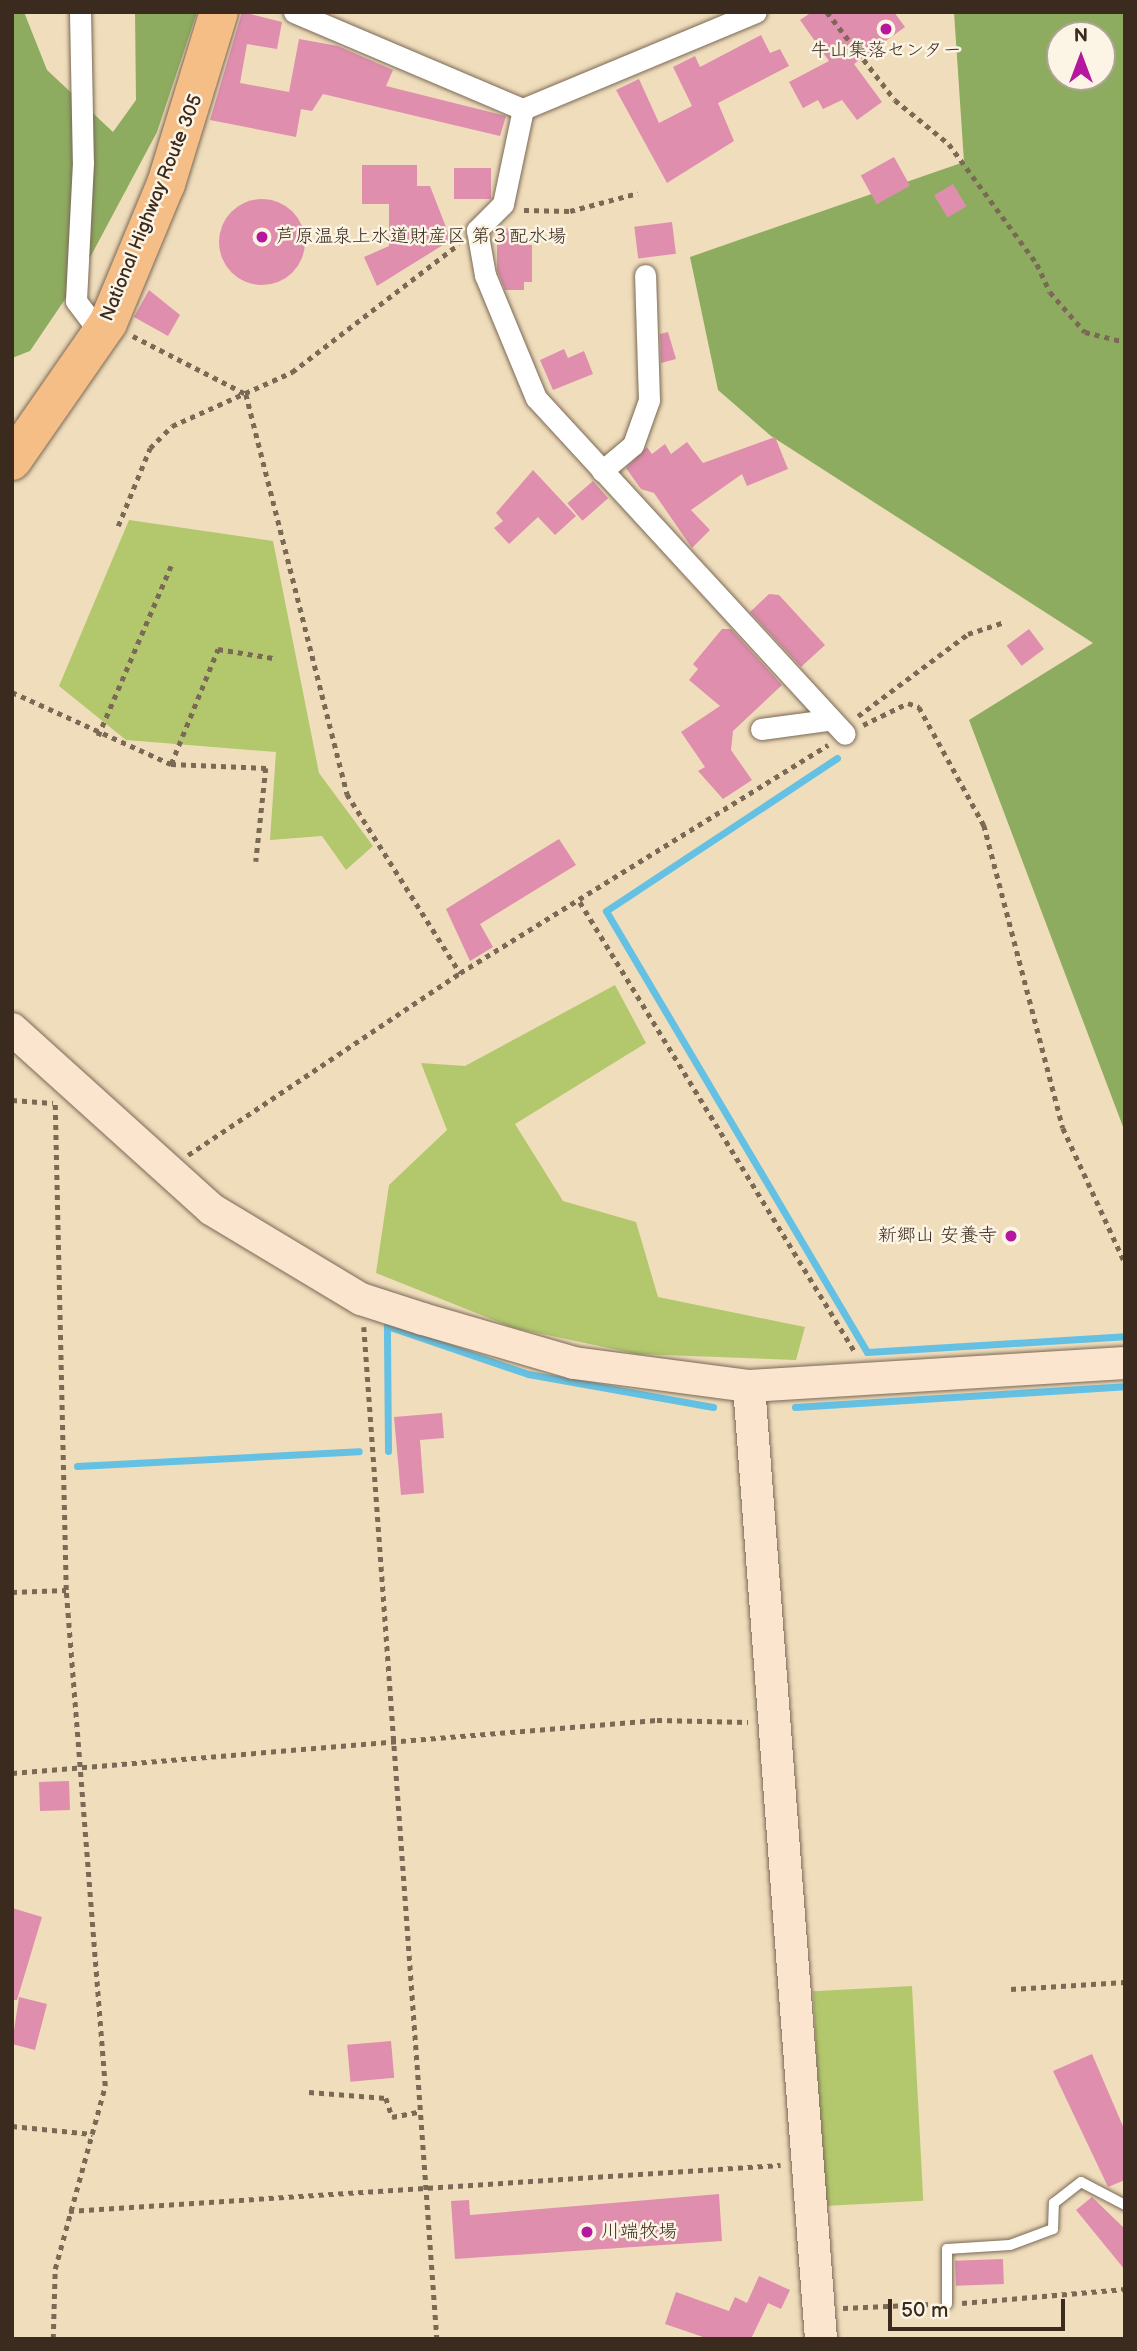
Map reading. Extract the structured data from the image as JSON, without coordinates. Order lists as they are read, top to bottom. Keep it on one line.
{"streets":{"highway":["National Highway Route 305"]},"places":["牛山集落センター","芦原温泉上水道財産区 第３配水場","新郷山 安養寺","川端牧場"],"scale_bar":"50 m","north":"top"}
